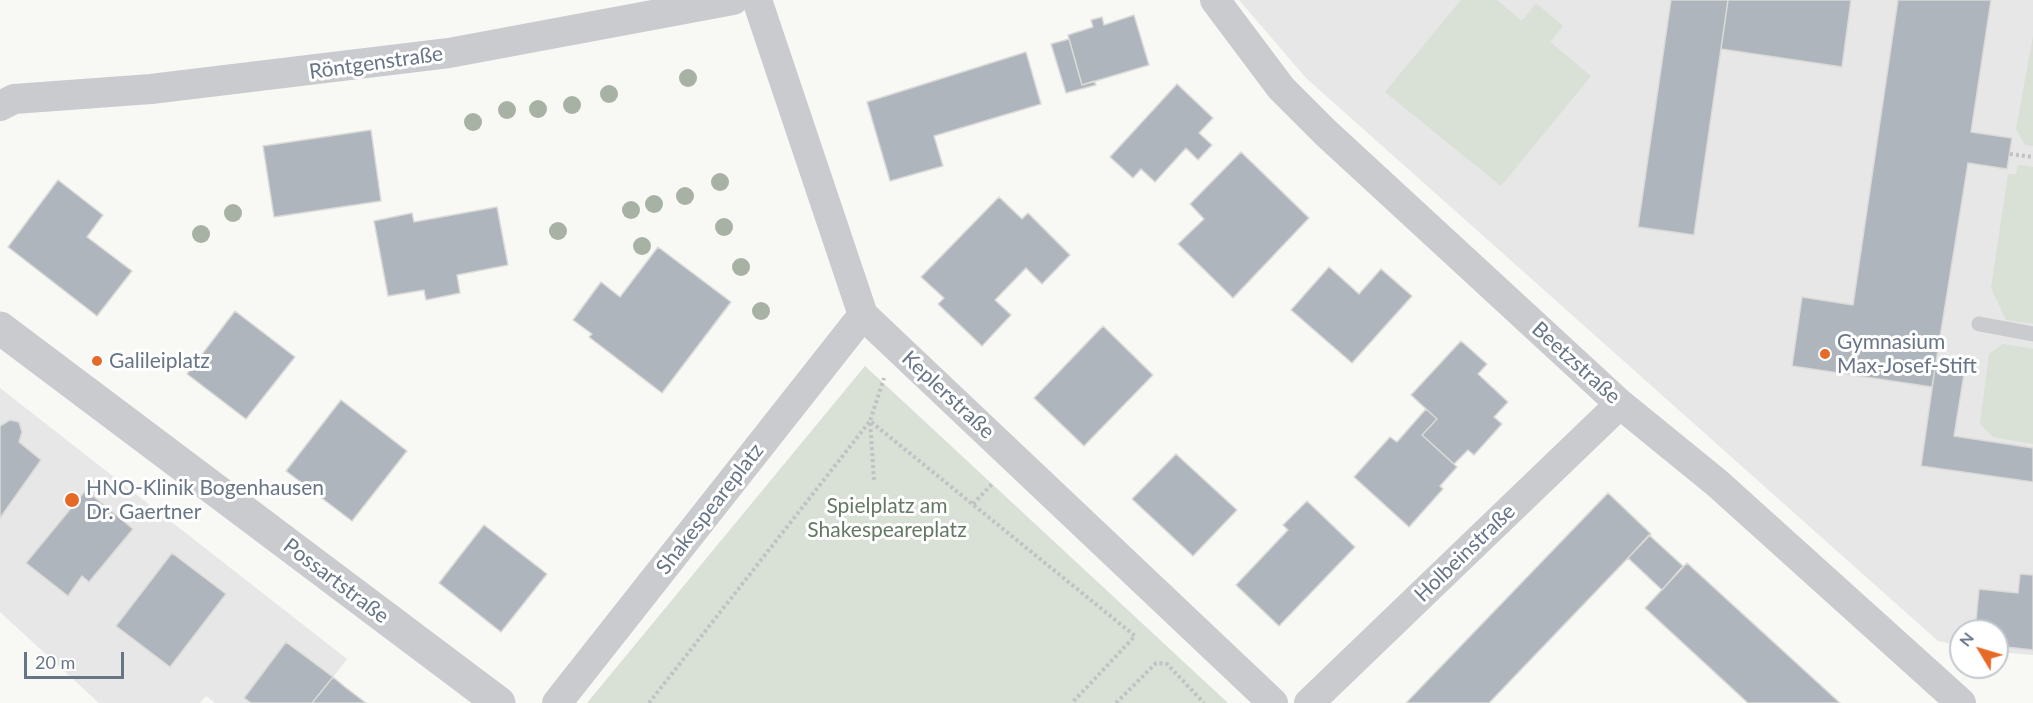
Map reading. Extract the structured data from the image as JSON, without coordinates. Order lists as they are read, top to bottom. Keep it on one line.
{"streets":{"street":["Röntgenstraße","Beetzstraße","Keplerstraße","Shakespeareplatz","Holbeinstraße","Possartstraße"]},"crossings":[["Beetzstraße","Holbeinstraße"],["Keplerstraße","Shakespeareplatz"]],"parks":["Spielplatz am Shakespeareplatz"],"places":["Gymnasium Max-Josef-Stift","Galileiplatz","HNO-Klinik Bogenhausen Dr. Gaertner"],"scale_bar":"20 m","north":"top left"}
